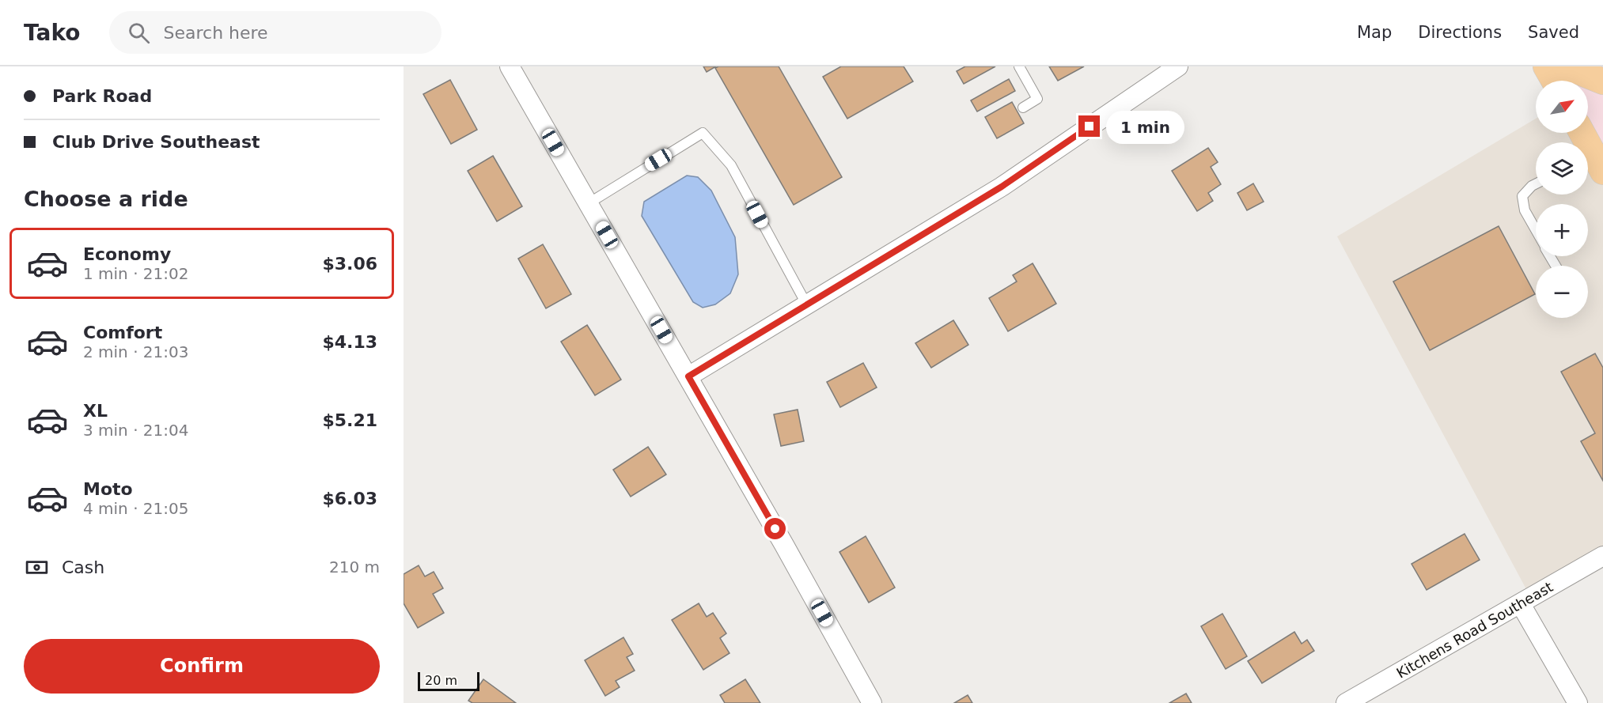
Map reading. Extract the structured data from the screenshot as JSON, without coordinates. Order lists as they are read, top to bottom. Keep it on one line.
{"streets":{"street":["Kitchens Road Southeast"]},"scale_bar":"20 m","north":"top right","page":{"header":"Tako","search":"Search here","nav":["Map","Directions","Saved"],"banner":["Park Road","Club Drive Southeast"],"map_buttons":["+","−"],"bubble":"1 min","heading":"Choose a ride","list":[{"name":"Economy","note":"1 min · 21:02","value":"$3.06"},{"name":"Comfort","note":"2 min · 21:03","value":"$4.13"},{"name":"XL","note":"3 min · 21:04","value":"$5.21"},{"name":"Moto","note":"4 min · 21:05","value":"$6.03"}],"pay":["Cash","210 m"],"buttons":"Confirm","scale":"20 m"}}
